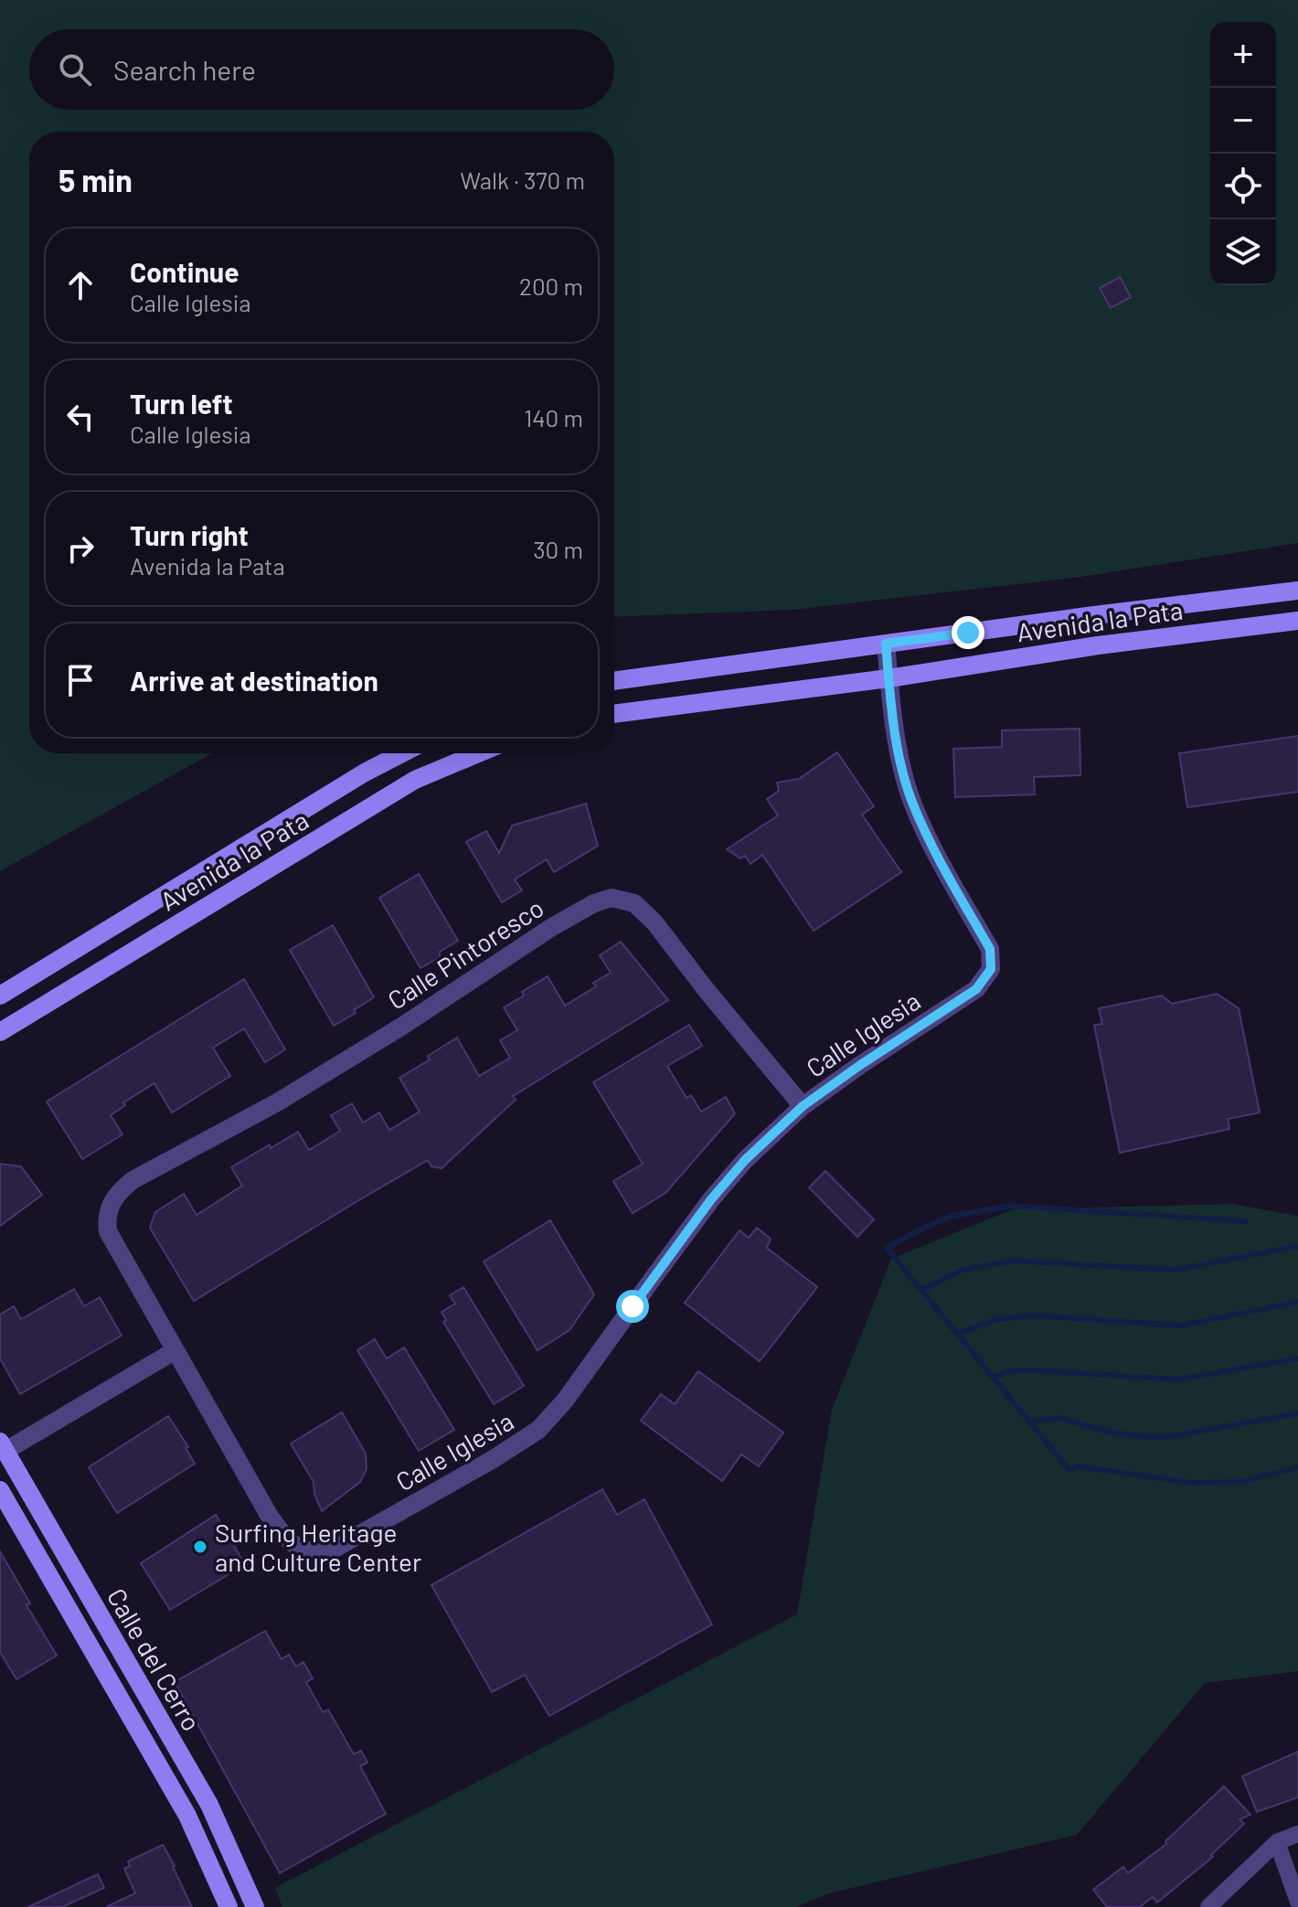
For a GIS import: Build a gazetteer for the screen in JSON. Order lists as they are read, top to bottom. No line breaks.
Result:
{"streets":{"main road":["Avenida la Pata","Calle del Cerro"],"street":["Calle Pintoresco","Calle Iglesia"]},"crossings":[["Avenida la Pata","Calle Iglesia"],["Calle Pintoresco","Calle Iglesia"]],"places":["Surfing Heritage and Culture Center"],"page":{"map_buttons":["+","−"],"search":"Search here","heading":["5 min","Walk · 370 m"],"list":[["Continue","Calle Iglesia","200 m"],["Turn left","Calle Iglesia","140 m"],["Turn right","Avenida la Pata","30 m"],"Arrive at destination"]}}
